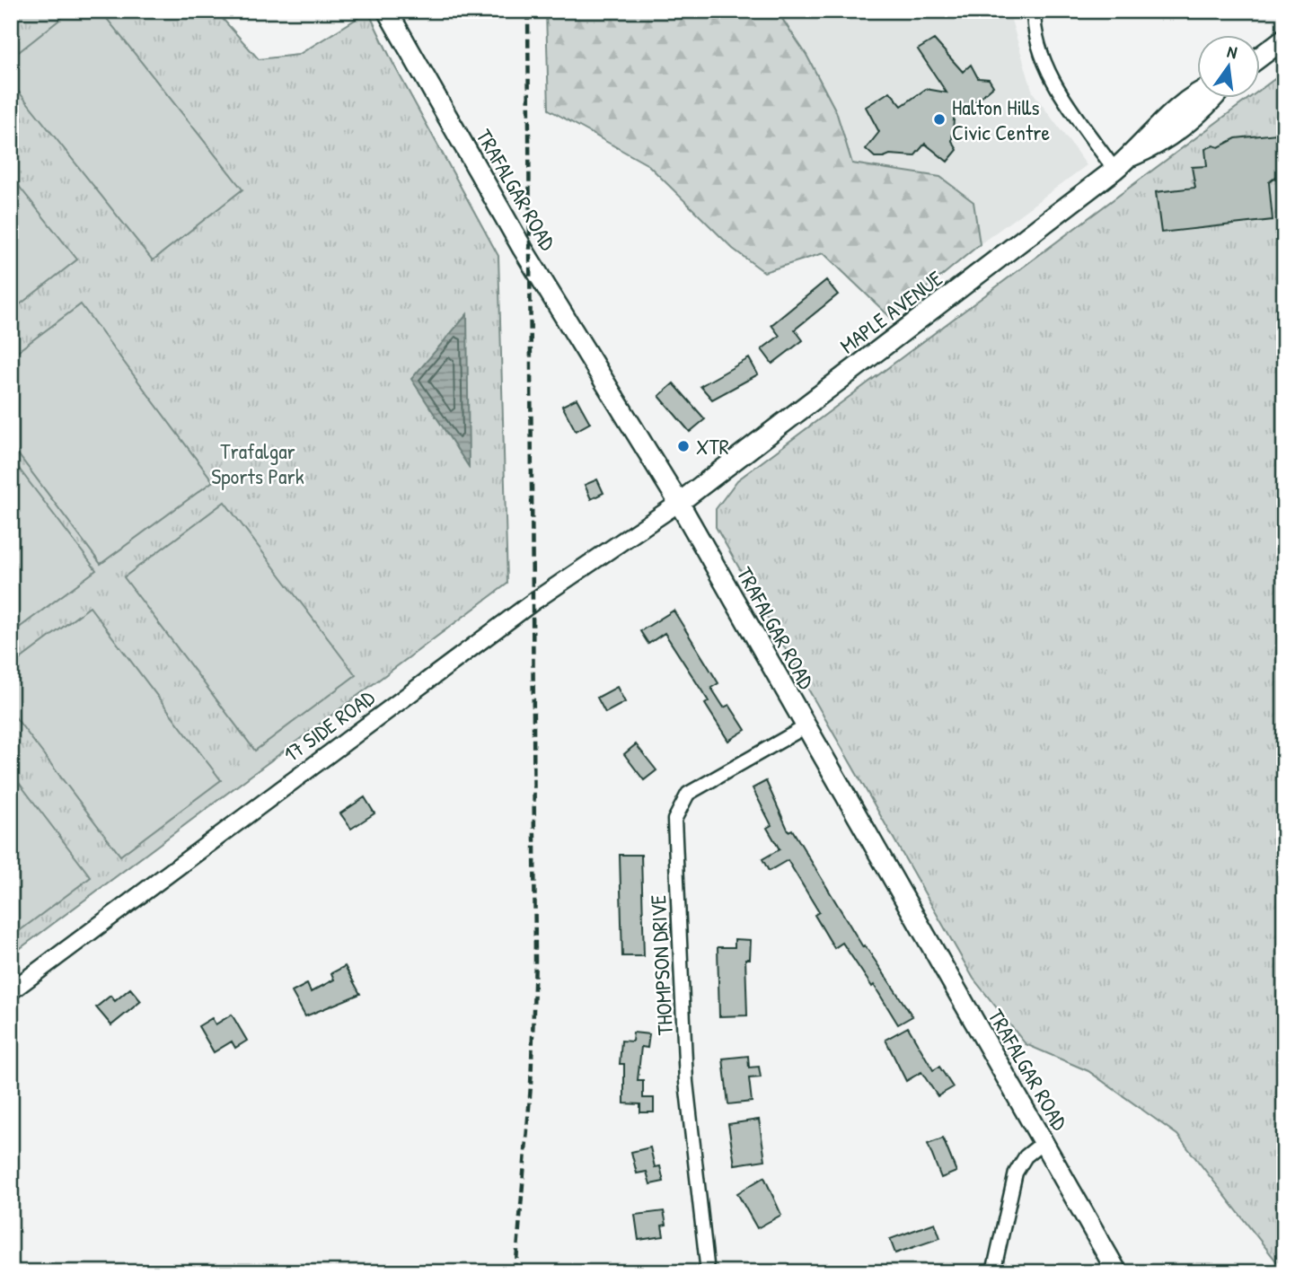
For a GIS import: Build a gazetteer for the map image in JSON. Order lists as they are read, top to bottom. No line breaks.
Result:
{"streets":{"main road":["TRAFALGAR ROAD","MAPLE AVENUE"],"street":["17 SIDE ROAD","THOMPSON DRIVE"]},"crossings":[["TRAFALGAR ROAD","MAPLE AVENUE"],["TRAFALGAR ROAD","17 SIDE ROAD"],["TRAFALGAR ROAD","THOMPSON DRIVE"],["MAPLE AVENUE","17 SIDE ROAD"]],"parks":["Trafalgar Sports Park"],"places":["Halton Hills Civic Centre","XTR"],"north":"top"}
